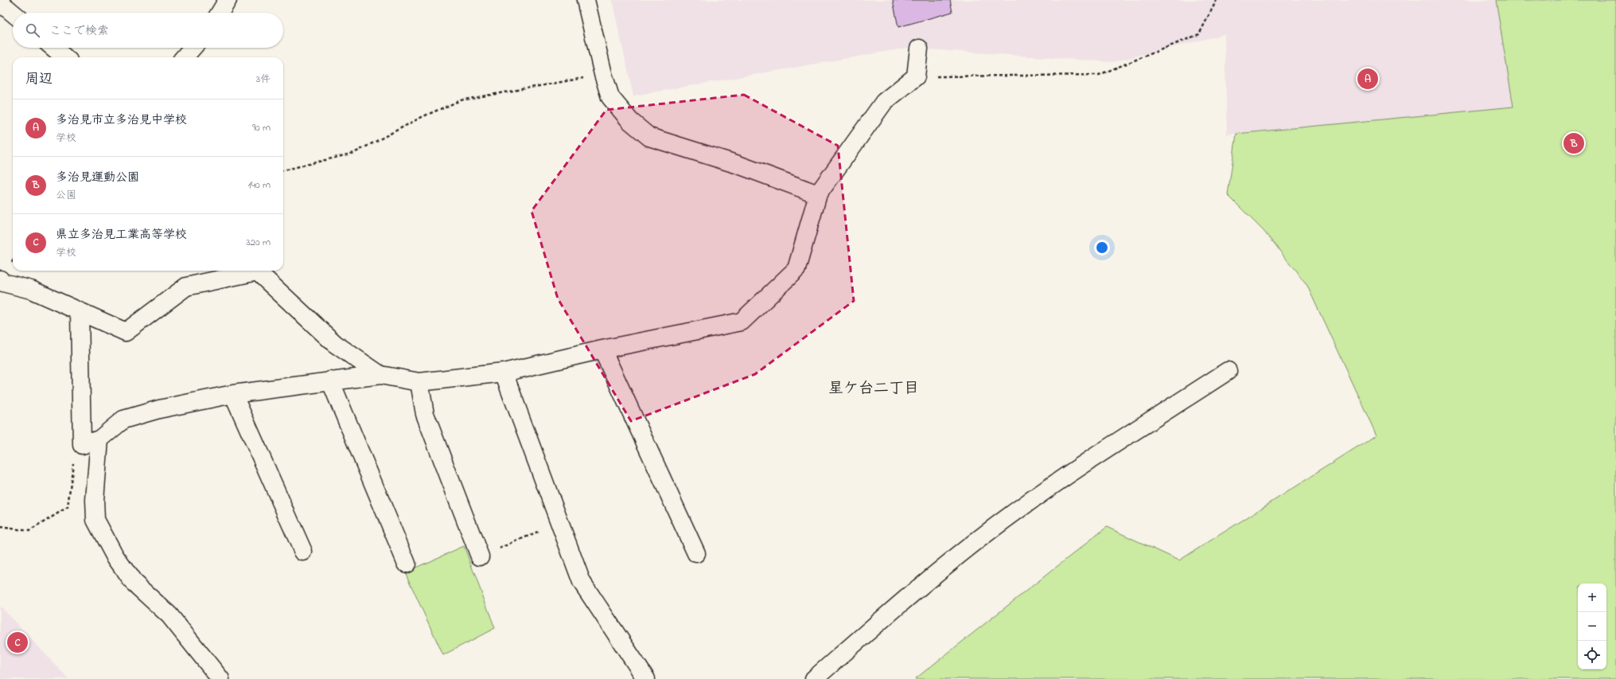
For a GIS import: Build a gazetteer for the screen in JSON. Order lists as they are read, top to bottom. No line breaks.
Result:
{"districts":["星ケ台二丁目"],"page":{"search":"ここで検索","heading":["周辺","3件"],"pins":["A","B","C"],"list":[{"mark":"A","name":"多治見市立多治見中学校","note":"学校","value":"90 m"},{"mark":"B","name":"多治見運動公園","note":"公園","value":"140 m"},{"mark":"C","name":"県立多治見工業高等学校","note":"学校","value":"320 m"}],"map_buttons":["+","−"]}}
